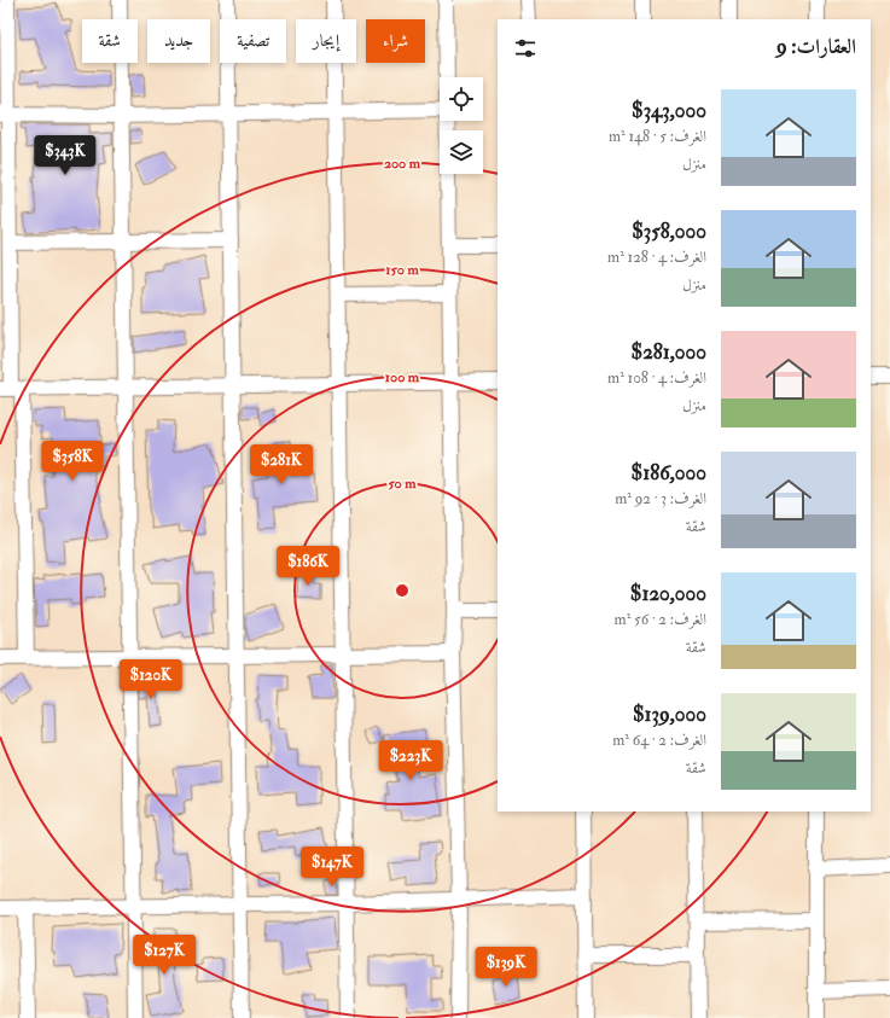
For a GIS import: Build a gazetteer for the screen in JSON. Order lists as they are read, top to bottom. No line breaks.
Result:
{"page":{"chip":["شراء","إيجار","تصفية","جديد","شقة"],"heading":"العقارات: 9","list":[{"name":"$343,000","note":"الغرف: 5 · 148 m² · منزل"},{"name":"$358,000","note":"الغرف: 4 · 128 m² · منزل"},{"name":"$281,000","note":"الغرف: 4 · 108 m² · منزل"},{"name":"$186,000","note":"الغرف: 3 · 92 m² · شقة"},{"name":"$120,000","note":"الغرف: 2 · 56 m² · شقة"},{"name":"$139,000","note":"الغرف: 2 · 64 m² · شقة"}],"price":["$343K","$358K","$281K","$186K","$120K","$223K","$147K","$127K","$139K"]},"rings":["200 m","150 m","100 m","50 m"]}
